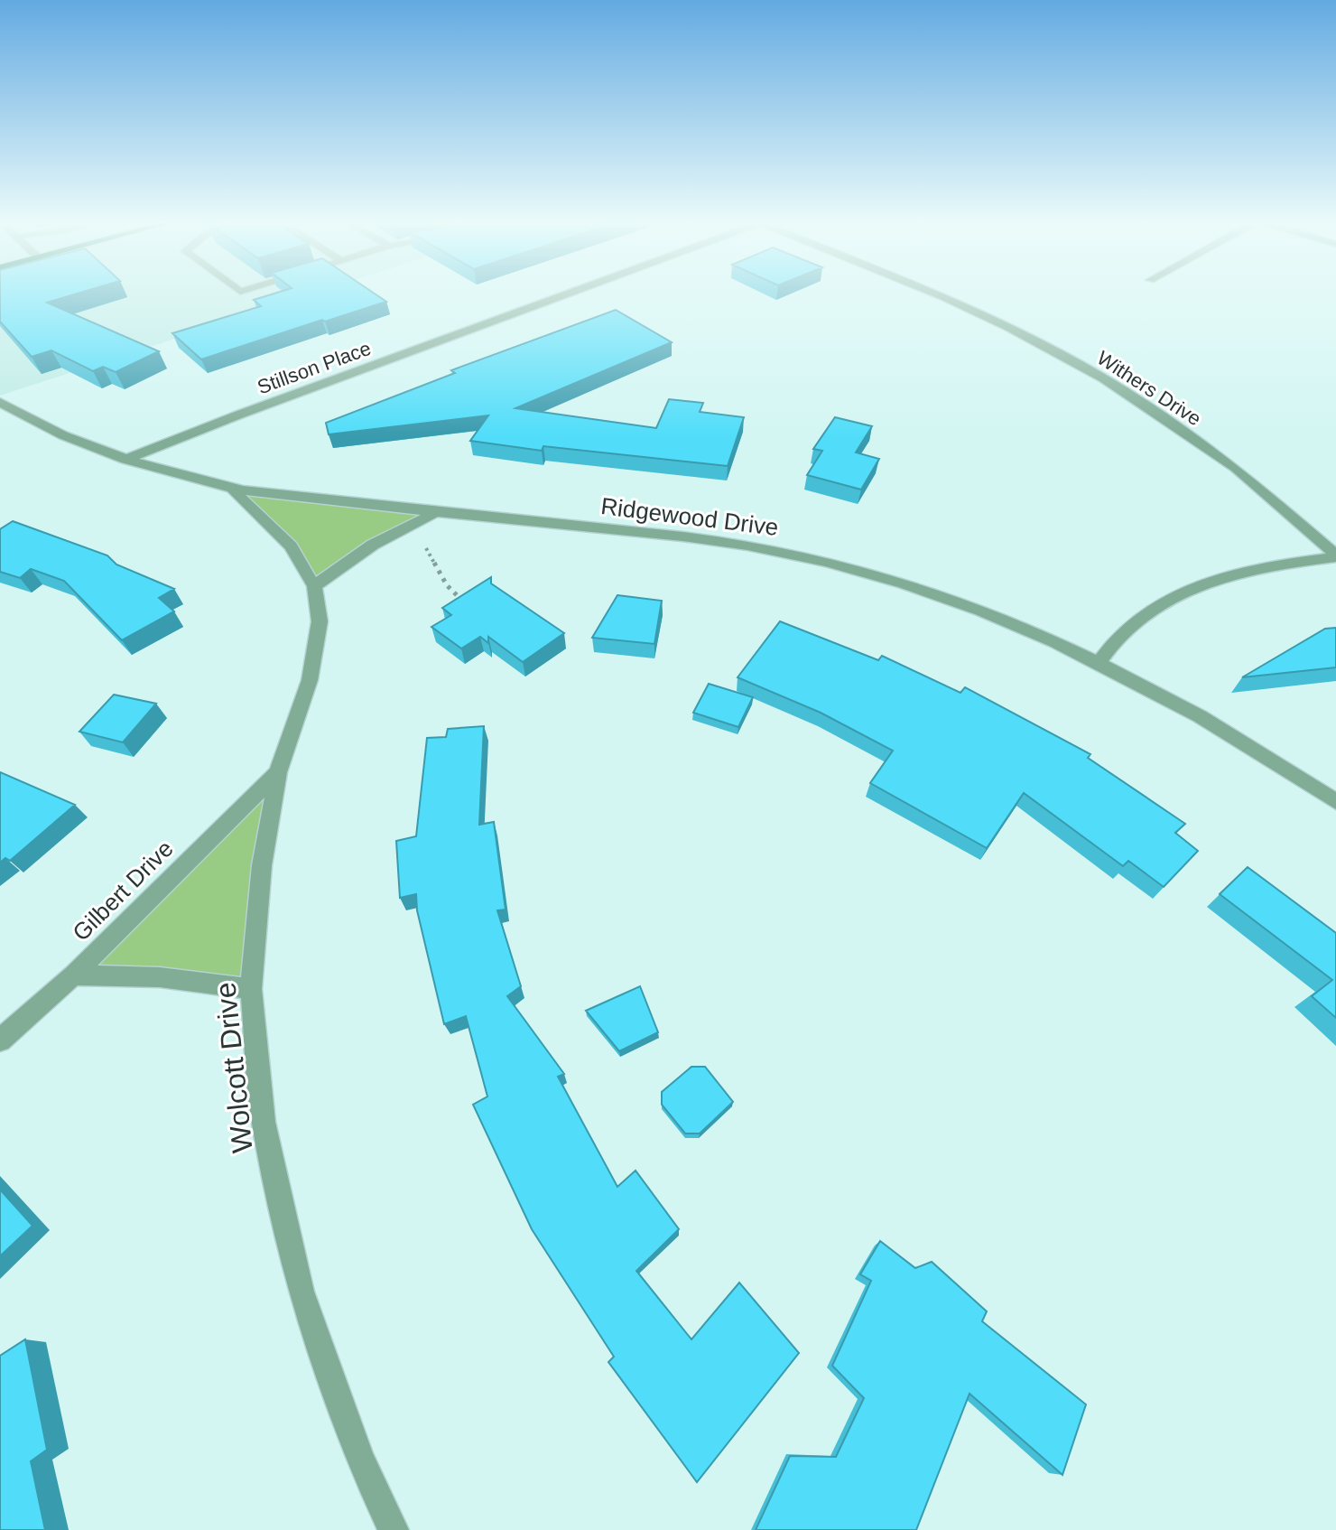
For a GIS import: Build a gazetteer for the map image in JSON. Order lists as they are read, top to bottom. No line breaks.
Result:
{"streets":{"street":["Stillson Place","Withers Drive","Ridgewood Drive","Gilbert Drive","Wolcott Drive"]},"crossings":[["Stillson Place","Ridgewood Drive"],["Ridgewood Drive","Wolcott Drive"],["Gilbert Drive","Wolcott Drive"]]}
